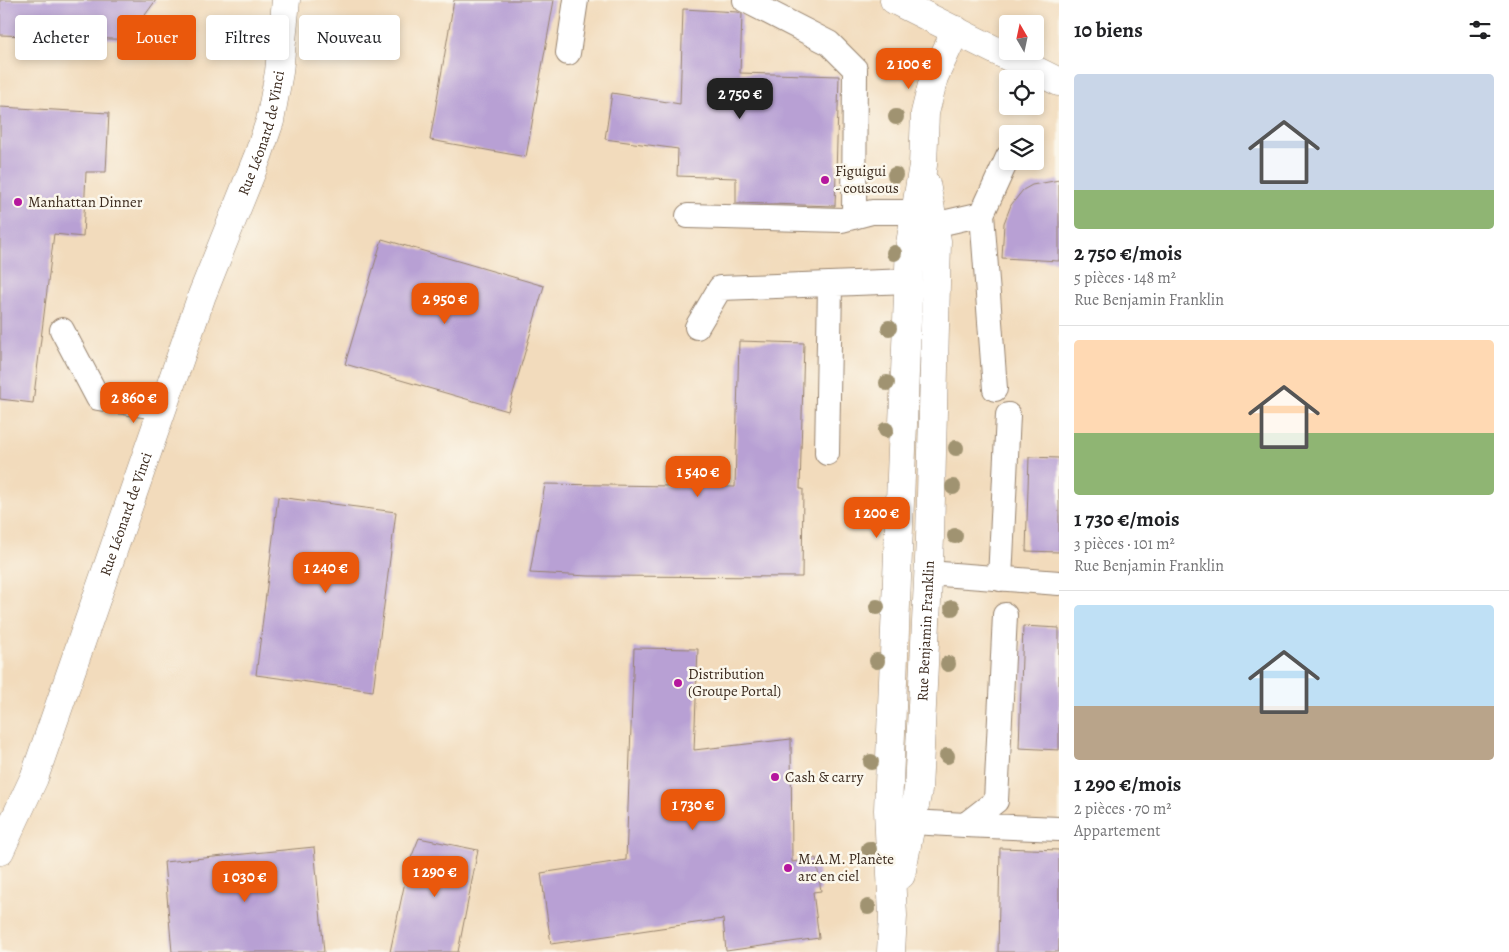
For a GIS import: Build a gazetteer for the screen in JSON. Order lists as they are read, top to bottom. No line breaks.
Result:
{"streets":{"street":["Rue Léonard de Vinci","Rue Benjamin Franklin"]},"places":["Figuigui - couscous","Manhattan Dinner","Distribution (Groupe Portal)","Cash & carry","M.A.M. Planète arc en ciel"],"north":"top","page":{"heading":"10 biens","chip":["Acheter","Louer","Filtres","Nouveau"],"price":["2 100 €","2 750 €","2 950 €","2 860 €","1 540 €","1 200 €","1 240 €","1 730 €","1 290 €","1 030 €"],"list":[{"name":"2 750 €/mois","note":"5 pièces · 148 m² · Rue Benjamin Franklin"},{"name":"1 730 €/mois","note":"3 pièces · 101 m² · Rue Benjamin Franklin"},{"name":"1 290 €/mois","note":"2 pièces · 70 m² · Appartement"}]}}
